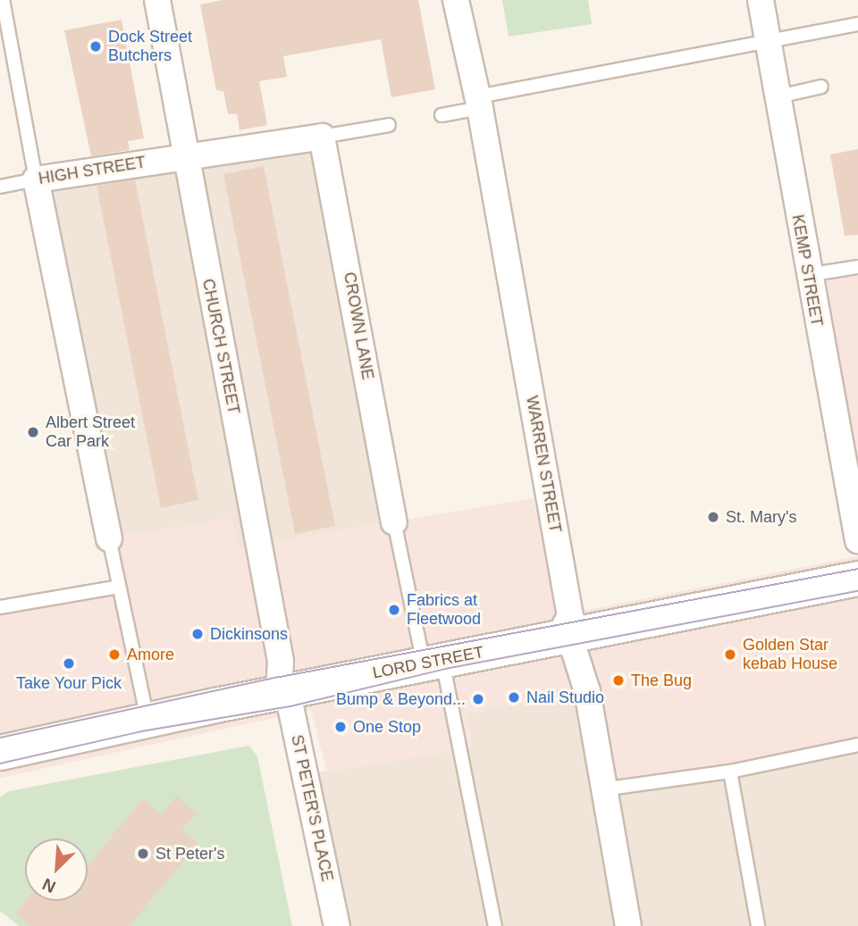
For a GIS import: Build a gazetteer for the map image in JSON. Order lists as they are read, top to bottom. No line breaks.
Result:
{"streets":{"street":["HIGH STREET","KEMP STREET","CROWN LANE","CHURCH STREET","WARREN STREET","LORD STREET","ST PETER'S PLACE"]},"crossings":[["HIGH STREET","CHURCH STREET"],["CROWN LANE","LORD STREET"],["CHURCH STREET","LORD STREET"],["CHURCH STREET","ST PETER'S PLACE"],["WARREN STREET","LORD STREET"],["LORD STREET","ST PETER'S PLACE"]],"places":["Dock Street Butchers","Albert Street Car Park","St. Mary's","Fabrics at Fleetwood","Dickinsons","Amore","Golden Star kebab House","Take Your Pick","The Bug","Nail Studio","Bump & Beyond...","One Stop","St Peter's"],"north":"bottom left"}
